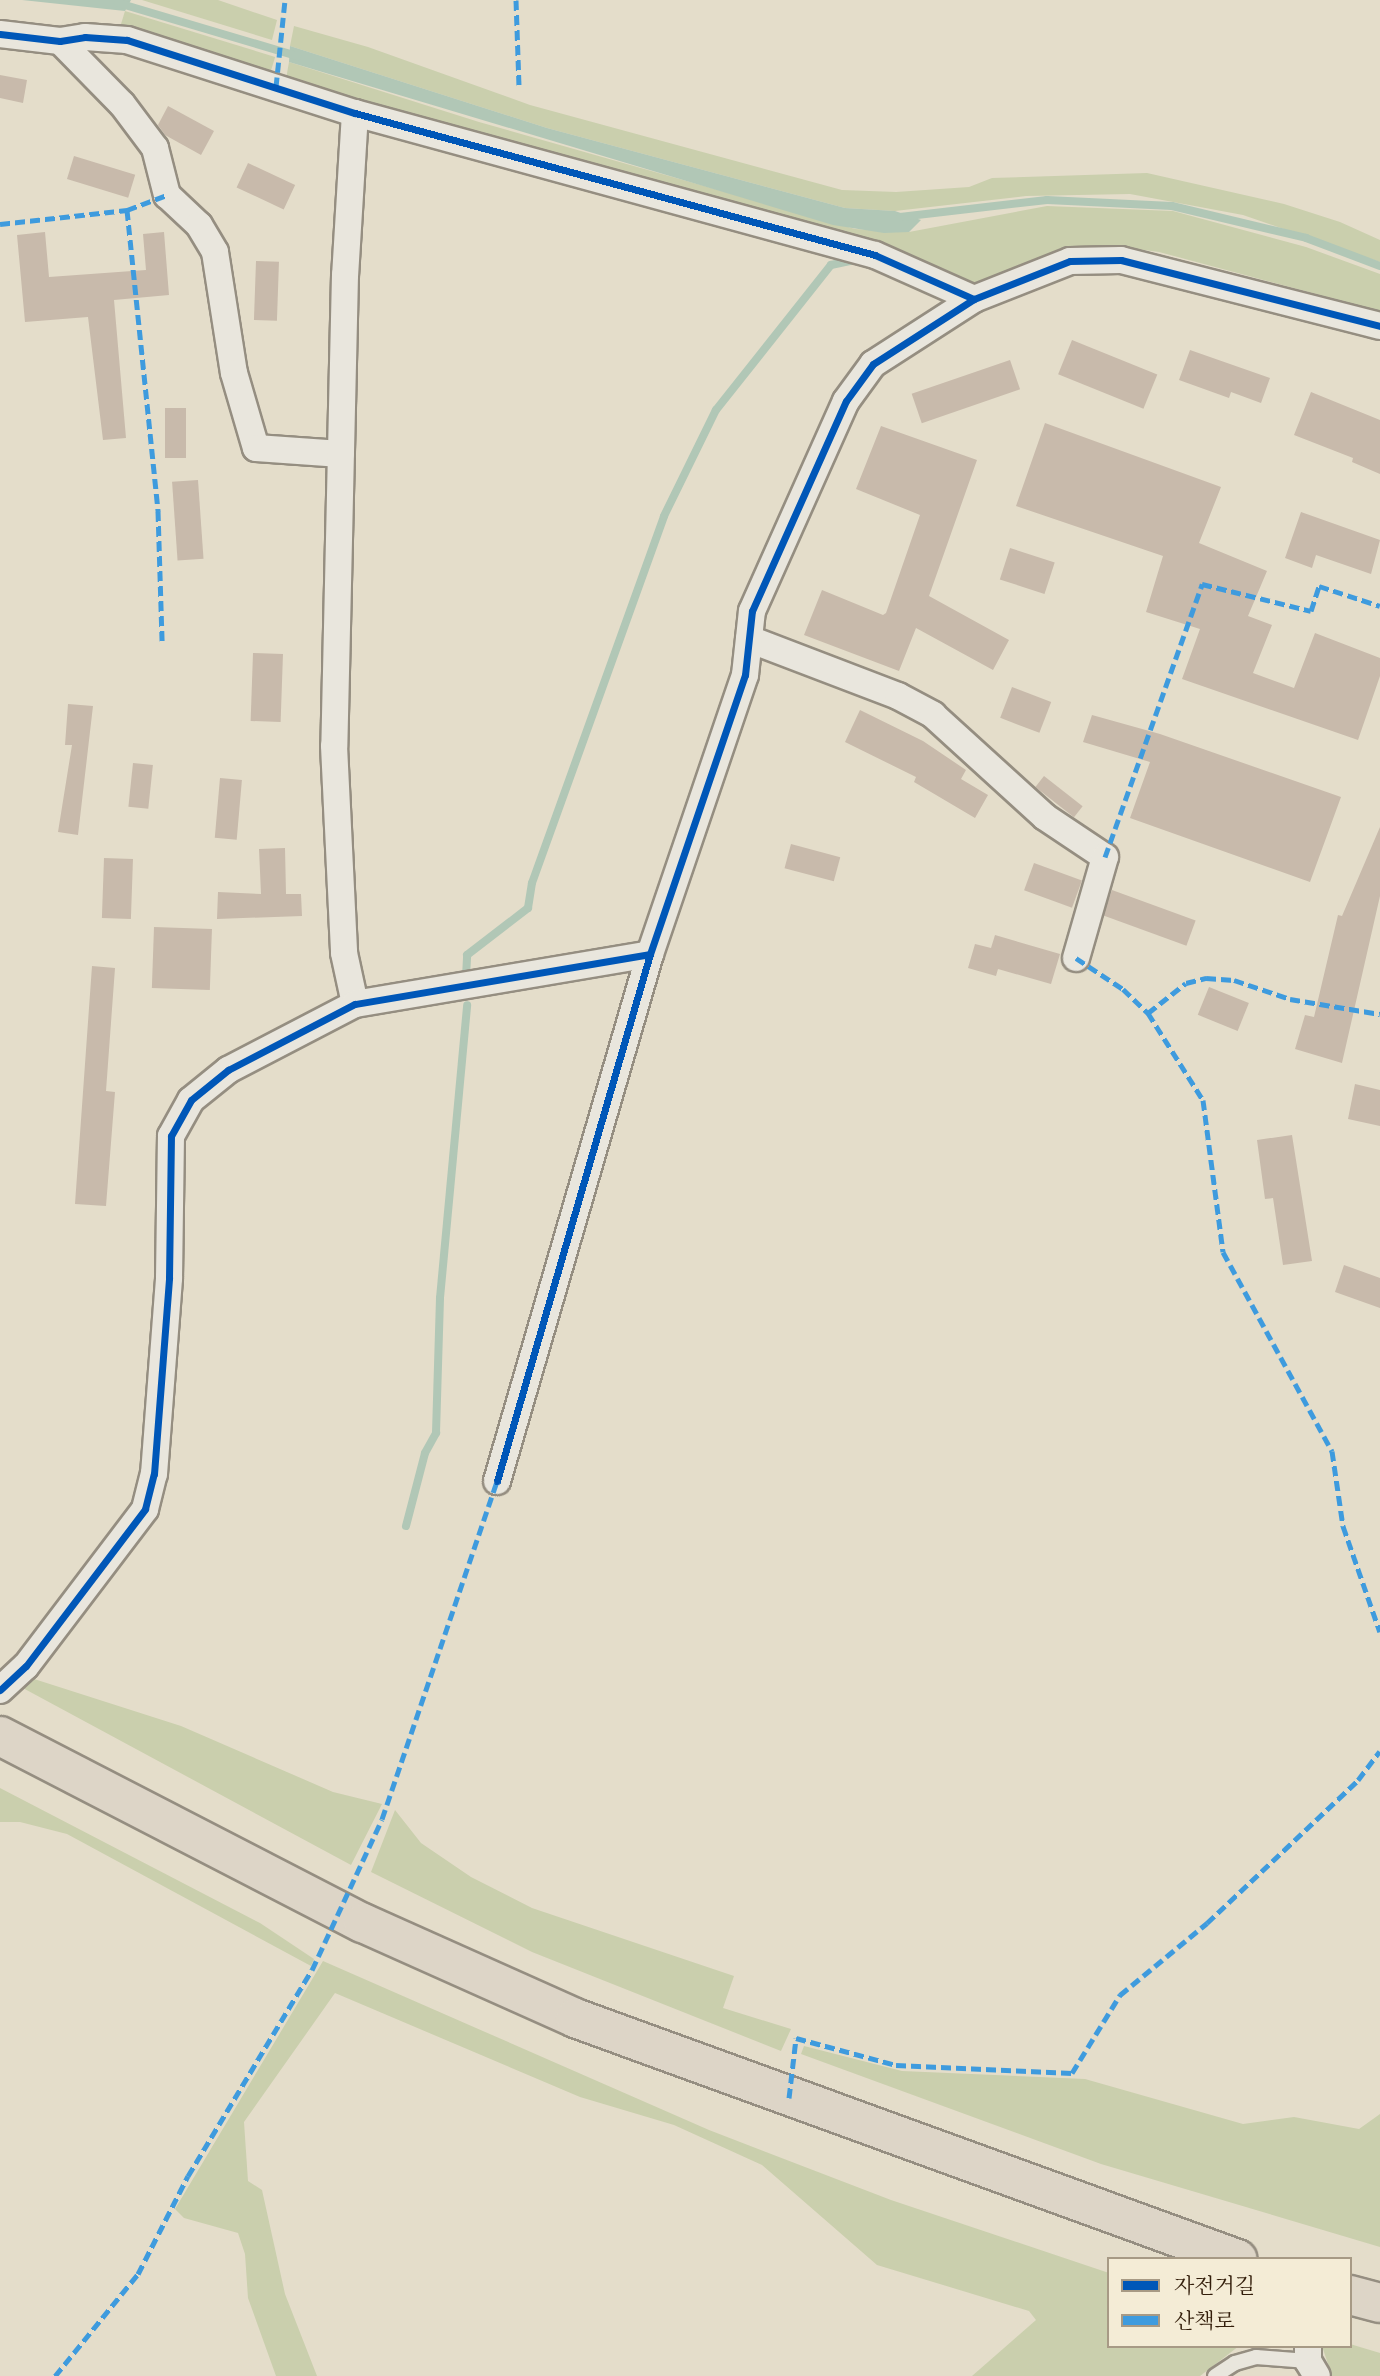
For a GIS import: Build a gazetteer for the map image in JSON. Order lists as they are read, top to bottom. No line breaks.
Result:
{"legend":["자전거길","산책로"]}
